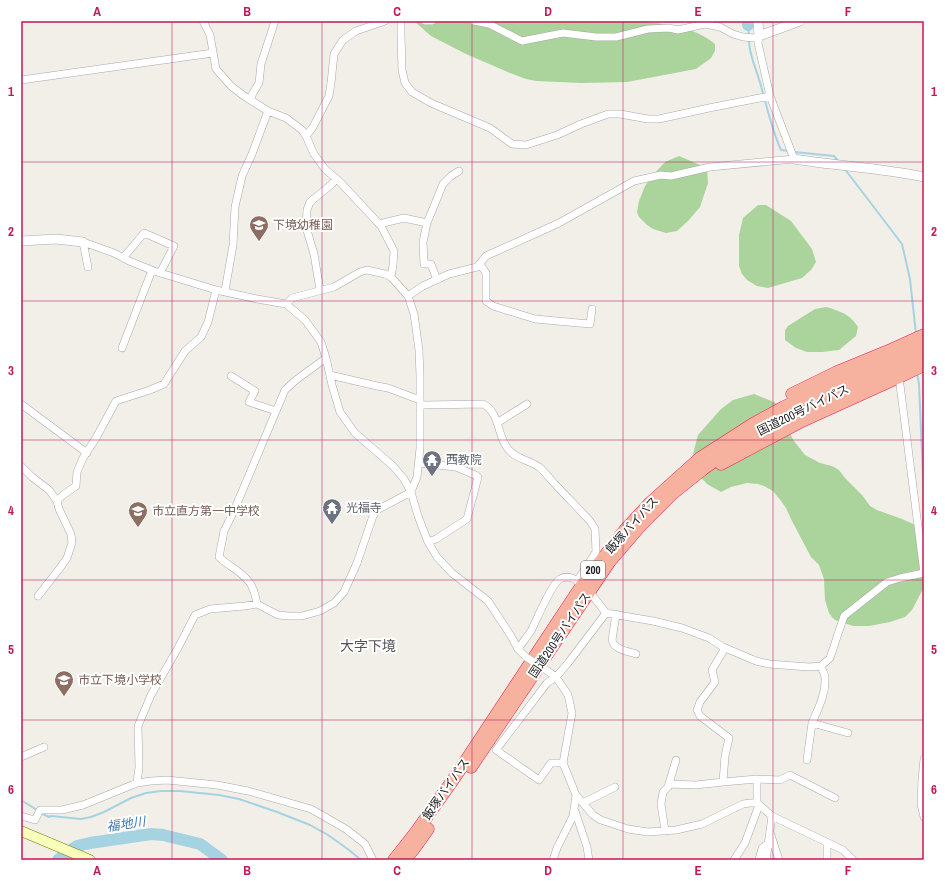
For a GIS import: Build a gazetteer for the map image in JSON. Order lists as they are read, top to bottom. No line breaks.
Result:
{"streets":{"highway":["国道200号バイパス","飯塚バイパス","200"]},"crossings":[["国道200号バイパス","飯塚バイパス"],["国道200号バイパス","200"],["飯塚バイパス","200"]],"districts":["大字下境"],"water":["福地川"],"places":{"school or university":["下境幼稚園","市立直方第一中学校","市立下境小学校"],"temple":["西教院","光福寺"]},"grid":{"columns":["A","B","C","D","E","F"],"rows":["1","2","3","4","5","6"]}}
